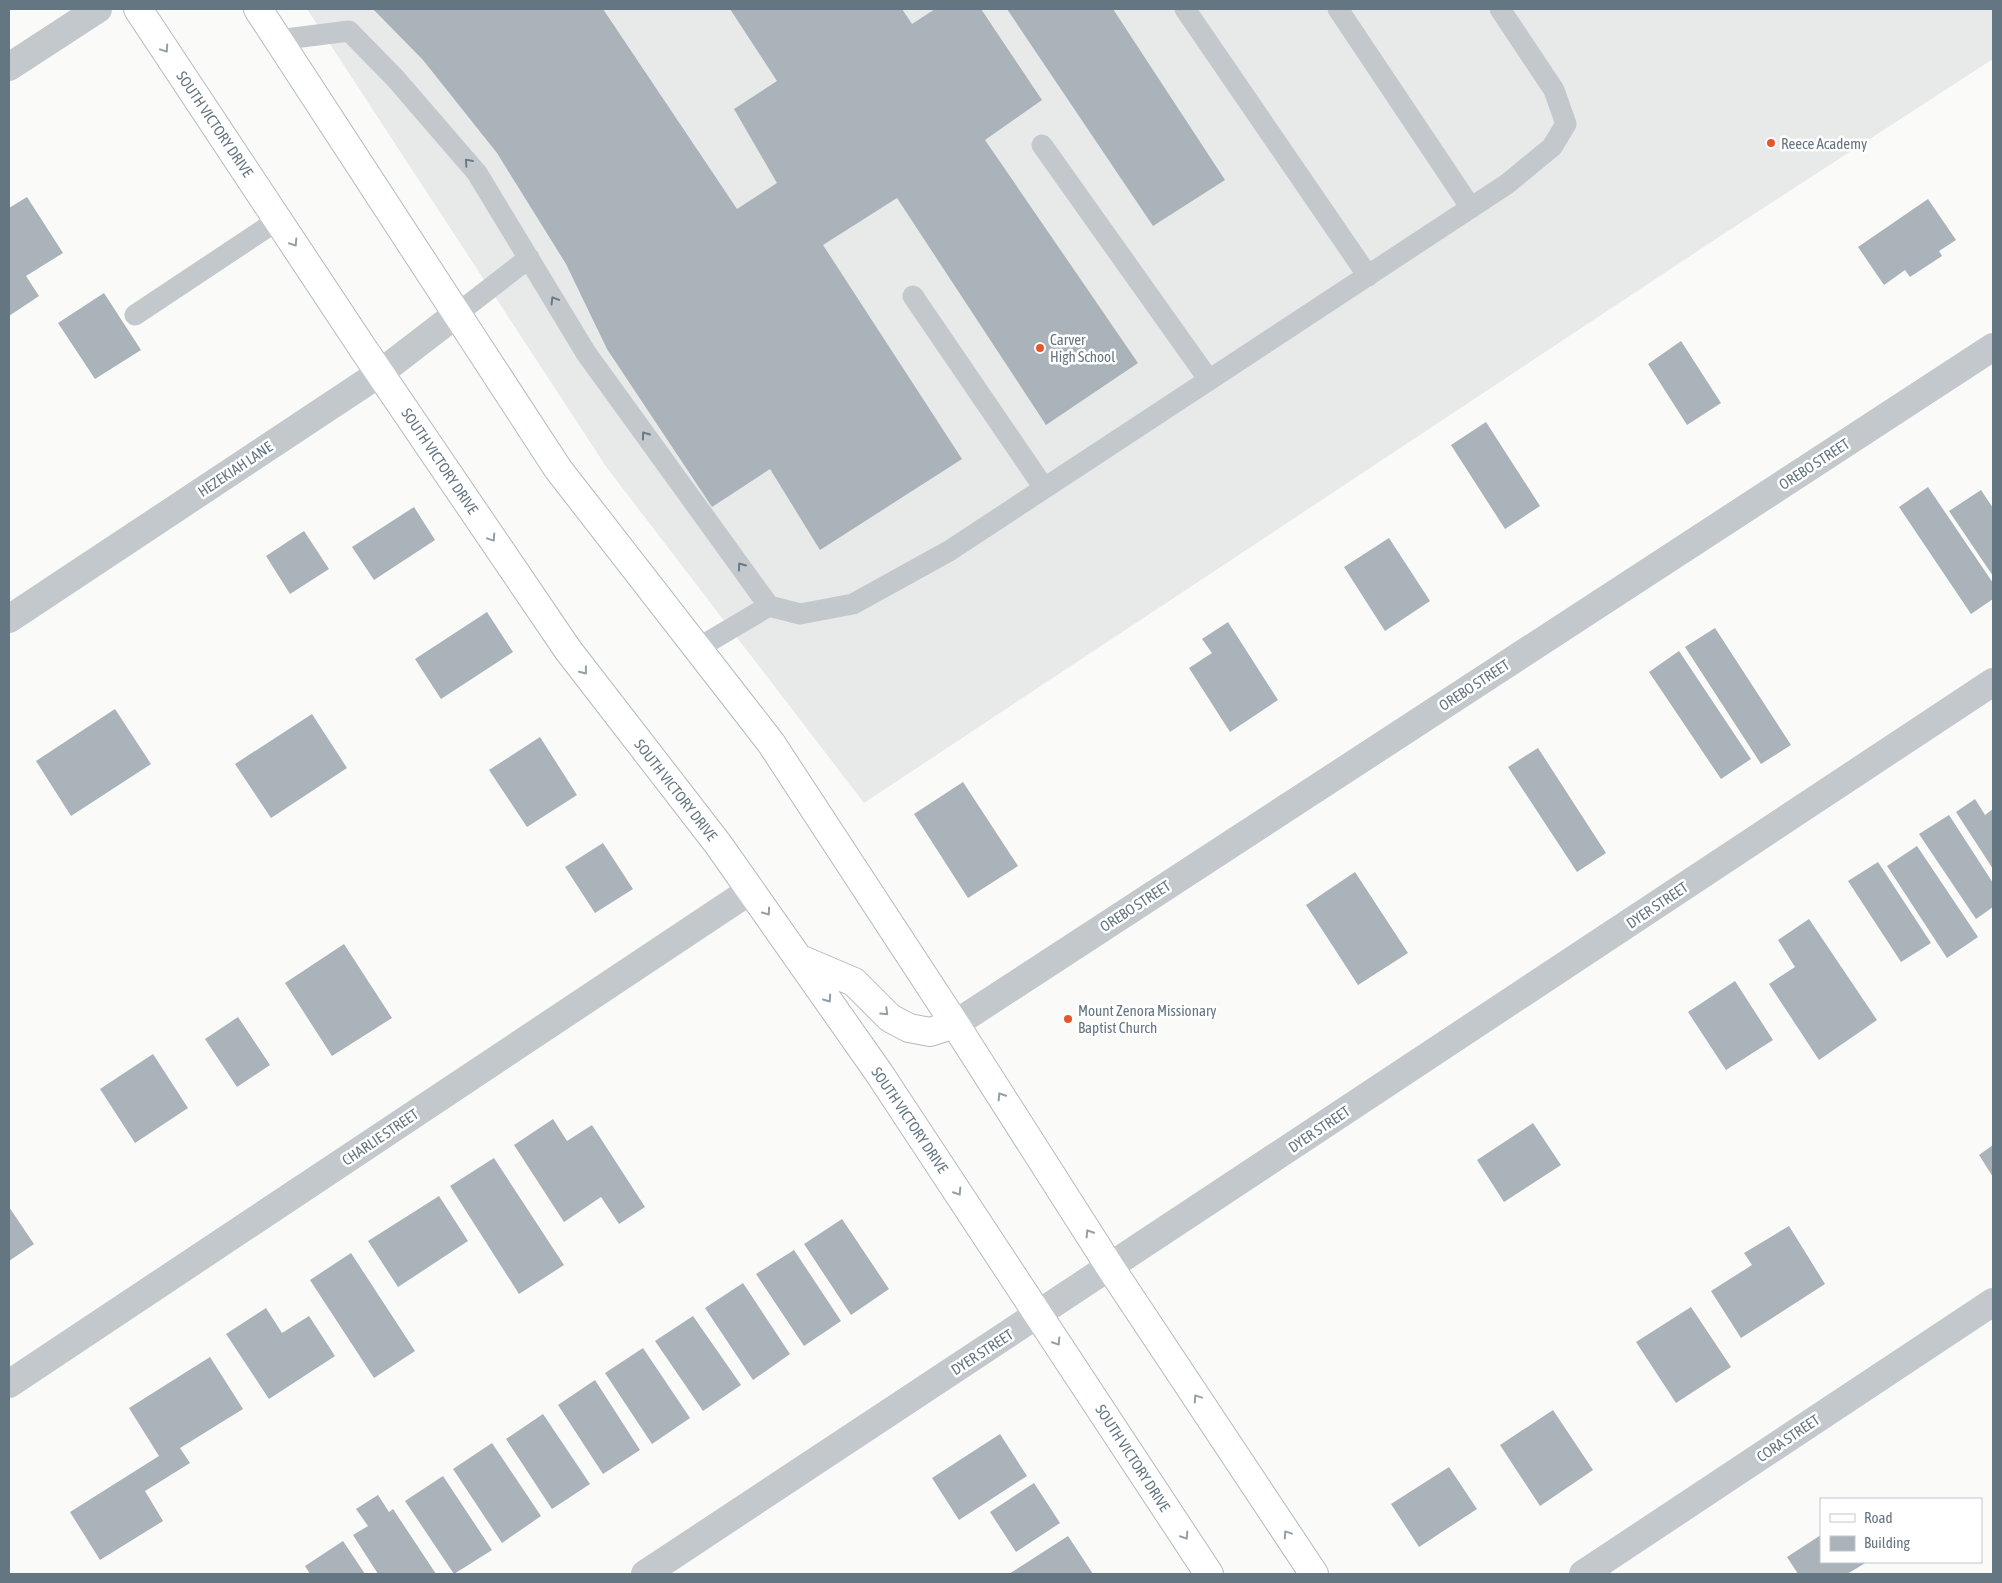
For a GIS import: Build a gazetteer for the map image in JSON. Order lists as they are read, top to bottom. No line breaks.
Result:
{"streets":{"main road":["SOUTH VICTORY DRIVE"],"street":["OREBO STREET","HEZEKIAH LANE","DYER STREET","CHARLIE STREET","CORA STREET"]},"crossings":[["SOUTH VICTORY DRIVE","HEZEKIAH LANE"],["SOUTH VICTORY DRIVE","DYER STREET"],["SOUTH VICTORY DRIVE","CHARLIE STREET"]],"places":["Reece Academy","Carver High School","Mount Zenora Missionary Baptist Church"],"legend":["Road","Building"]}
